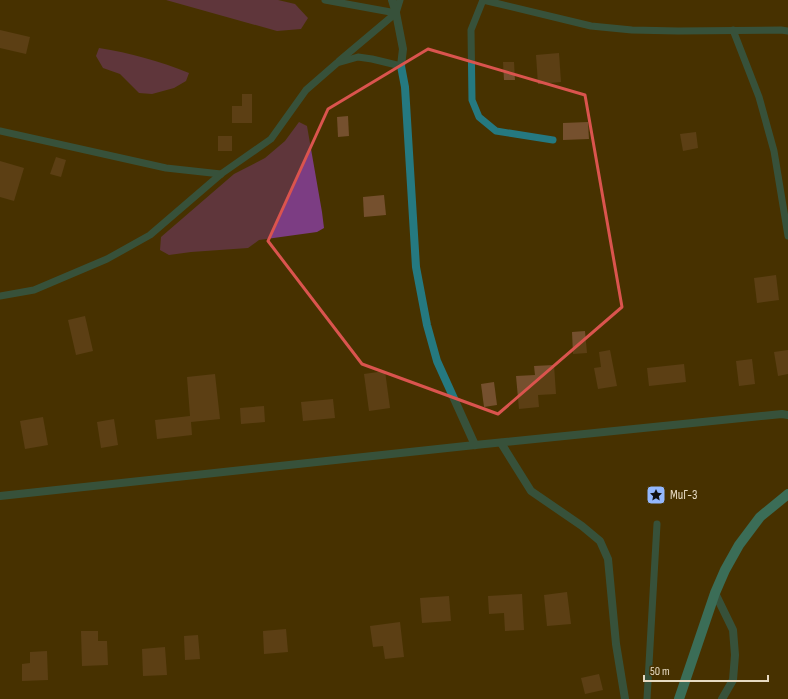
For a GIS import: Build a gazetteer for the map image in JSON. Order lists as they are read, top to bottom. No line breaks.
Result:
{"places":{"place":["МиГ-3"]},"scale_bar":"50 m"}
